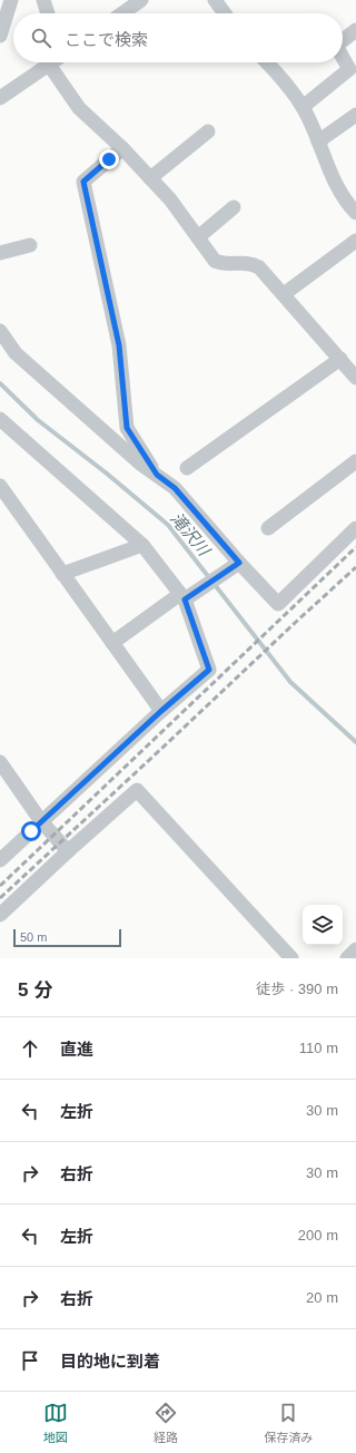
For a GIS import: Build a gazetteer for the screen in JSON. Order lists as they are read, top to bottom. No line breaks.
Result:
{"water":["滝沢川"],"scale_bar":"50 m","page":{"search":"ここで検索","scale":"50 m","heading":["5 分","徒歩 · 390 m"],"list":[["直進","110 m"],["左折","30 m"],["右折","30 m"],["左折","200 m"],["右折","20 m"],"目的地に到着"],"nav":["地図","経路","保存済み"]}}
